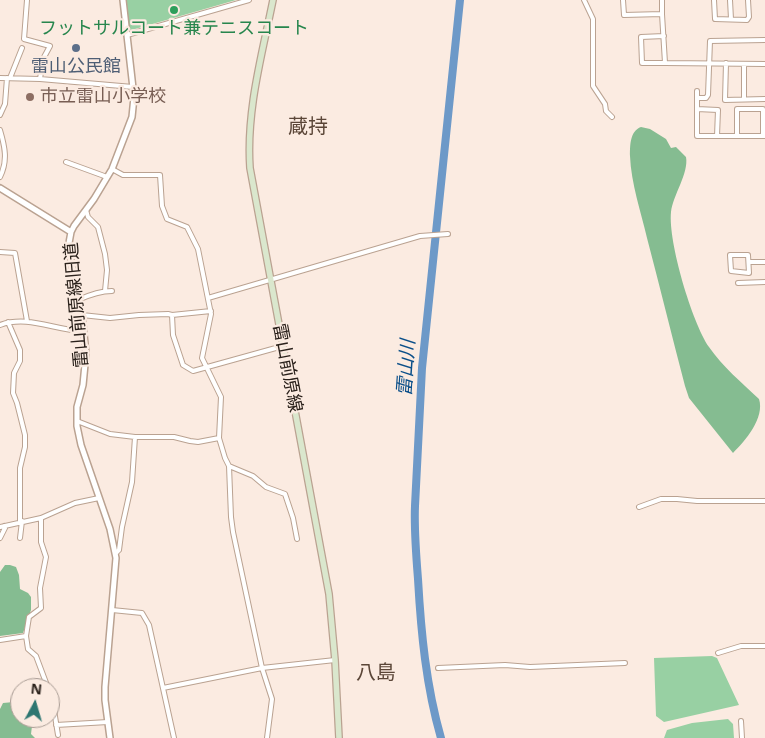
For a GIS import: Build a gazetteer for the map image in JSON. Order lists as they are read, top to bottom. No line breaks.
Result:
{"streets":{"main road":["雷山前原線"],"street":["雷山前原線旧道"]},"districts":["蔵持","八島"],"water":["雷山川"],"places":["フットサルコート兼テニスコート","雷山公民館","市立雷山小学校"],"north":"top"}
